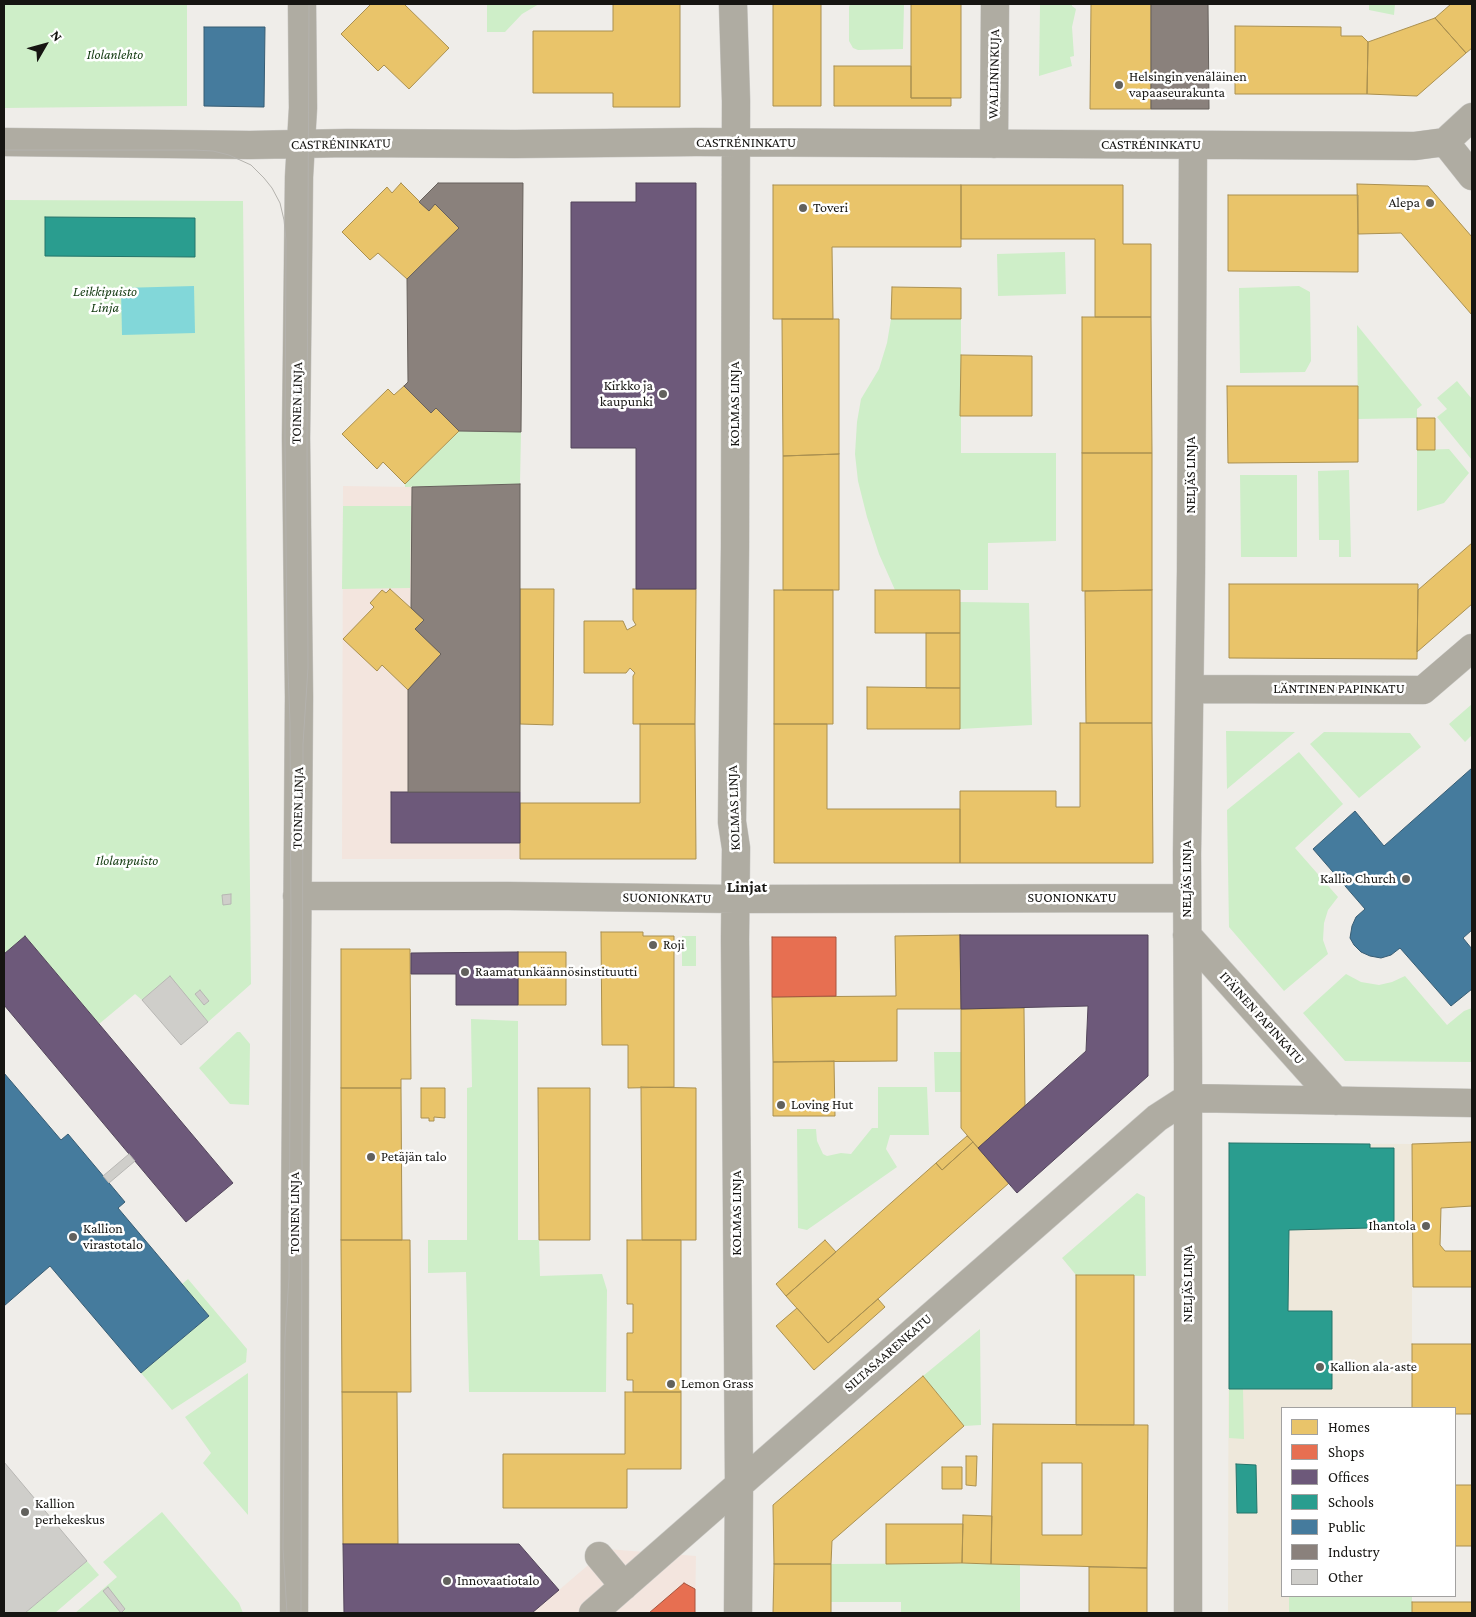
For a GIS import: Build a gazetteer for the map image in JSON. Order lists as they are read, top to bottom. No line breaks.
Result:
{"streets":{"street":["WALLININKUJA","CASTRÉNINKATU","TOINEN LINJA","KOLMAS LINJA","NELJÄS LINJA","LÄNTINEN PAPINKATU","SUONIONKATU","ITÄINEN PAPINKATU","SILTASAARENKATU"]},"crossings":[["WALLININKUJA","CASTRÉNINKATU"],["CASTRÉNINKATU","TOINEN LINJA"],["CASTRÉNINKATU","KOLMAS LINJA"],["CASTRÉNINKATU","NELJÄS LINJA"],["TOINEN LINJA","SUONIONKATU"],["KOLMAS LINJA","SUONIONKATU"],["KOLMAS LINJA","SILTASAARENKATU"],["NELJÄS LINJA","LÄNTINEN PAPINKATU"],["NELJÄS LINJA","SUONIONKATU"],["NELJÄS LINJA","ITÄINEN PAPINKATU"],["NELJÄS LINJA","SILTASAARENKATU"]],"districts":["Linjat"],"parks":["Ilolanlehto","Leikkipuisto Linja","Ilolanpuisto"],"places":["Helsingin venäläinen vapaaseurakunta","Alepa","Toveri","Kirkko ja kaupunki","Kallio Church","Roji","Raamatunkäännösinstituutti","Loving Hut","Petäjän talo","Ihantola","Kallion virastotalo","Kallion ala-aste","Lemon Grass","Kallion perhekeskus","Innovaatiotalo"],"legend":["Homes","Shops","Offices","Schools","Public","Industry","Other"],"north":"top right"}
